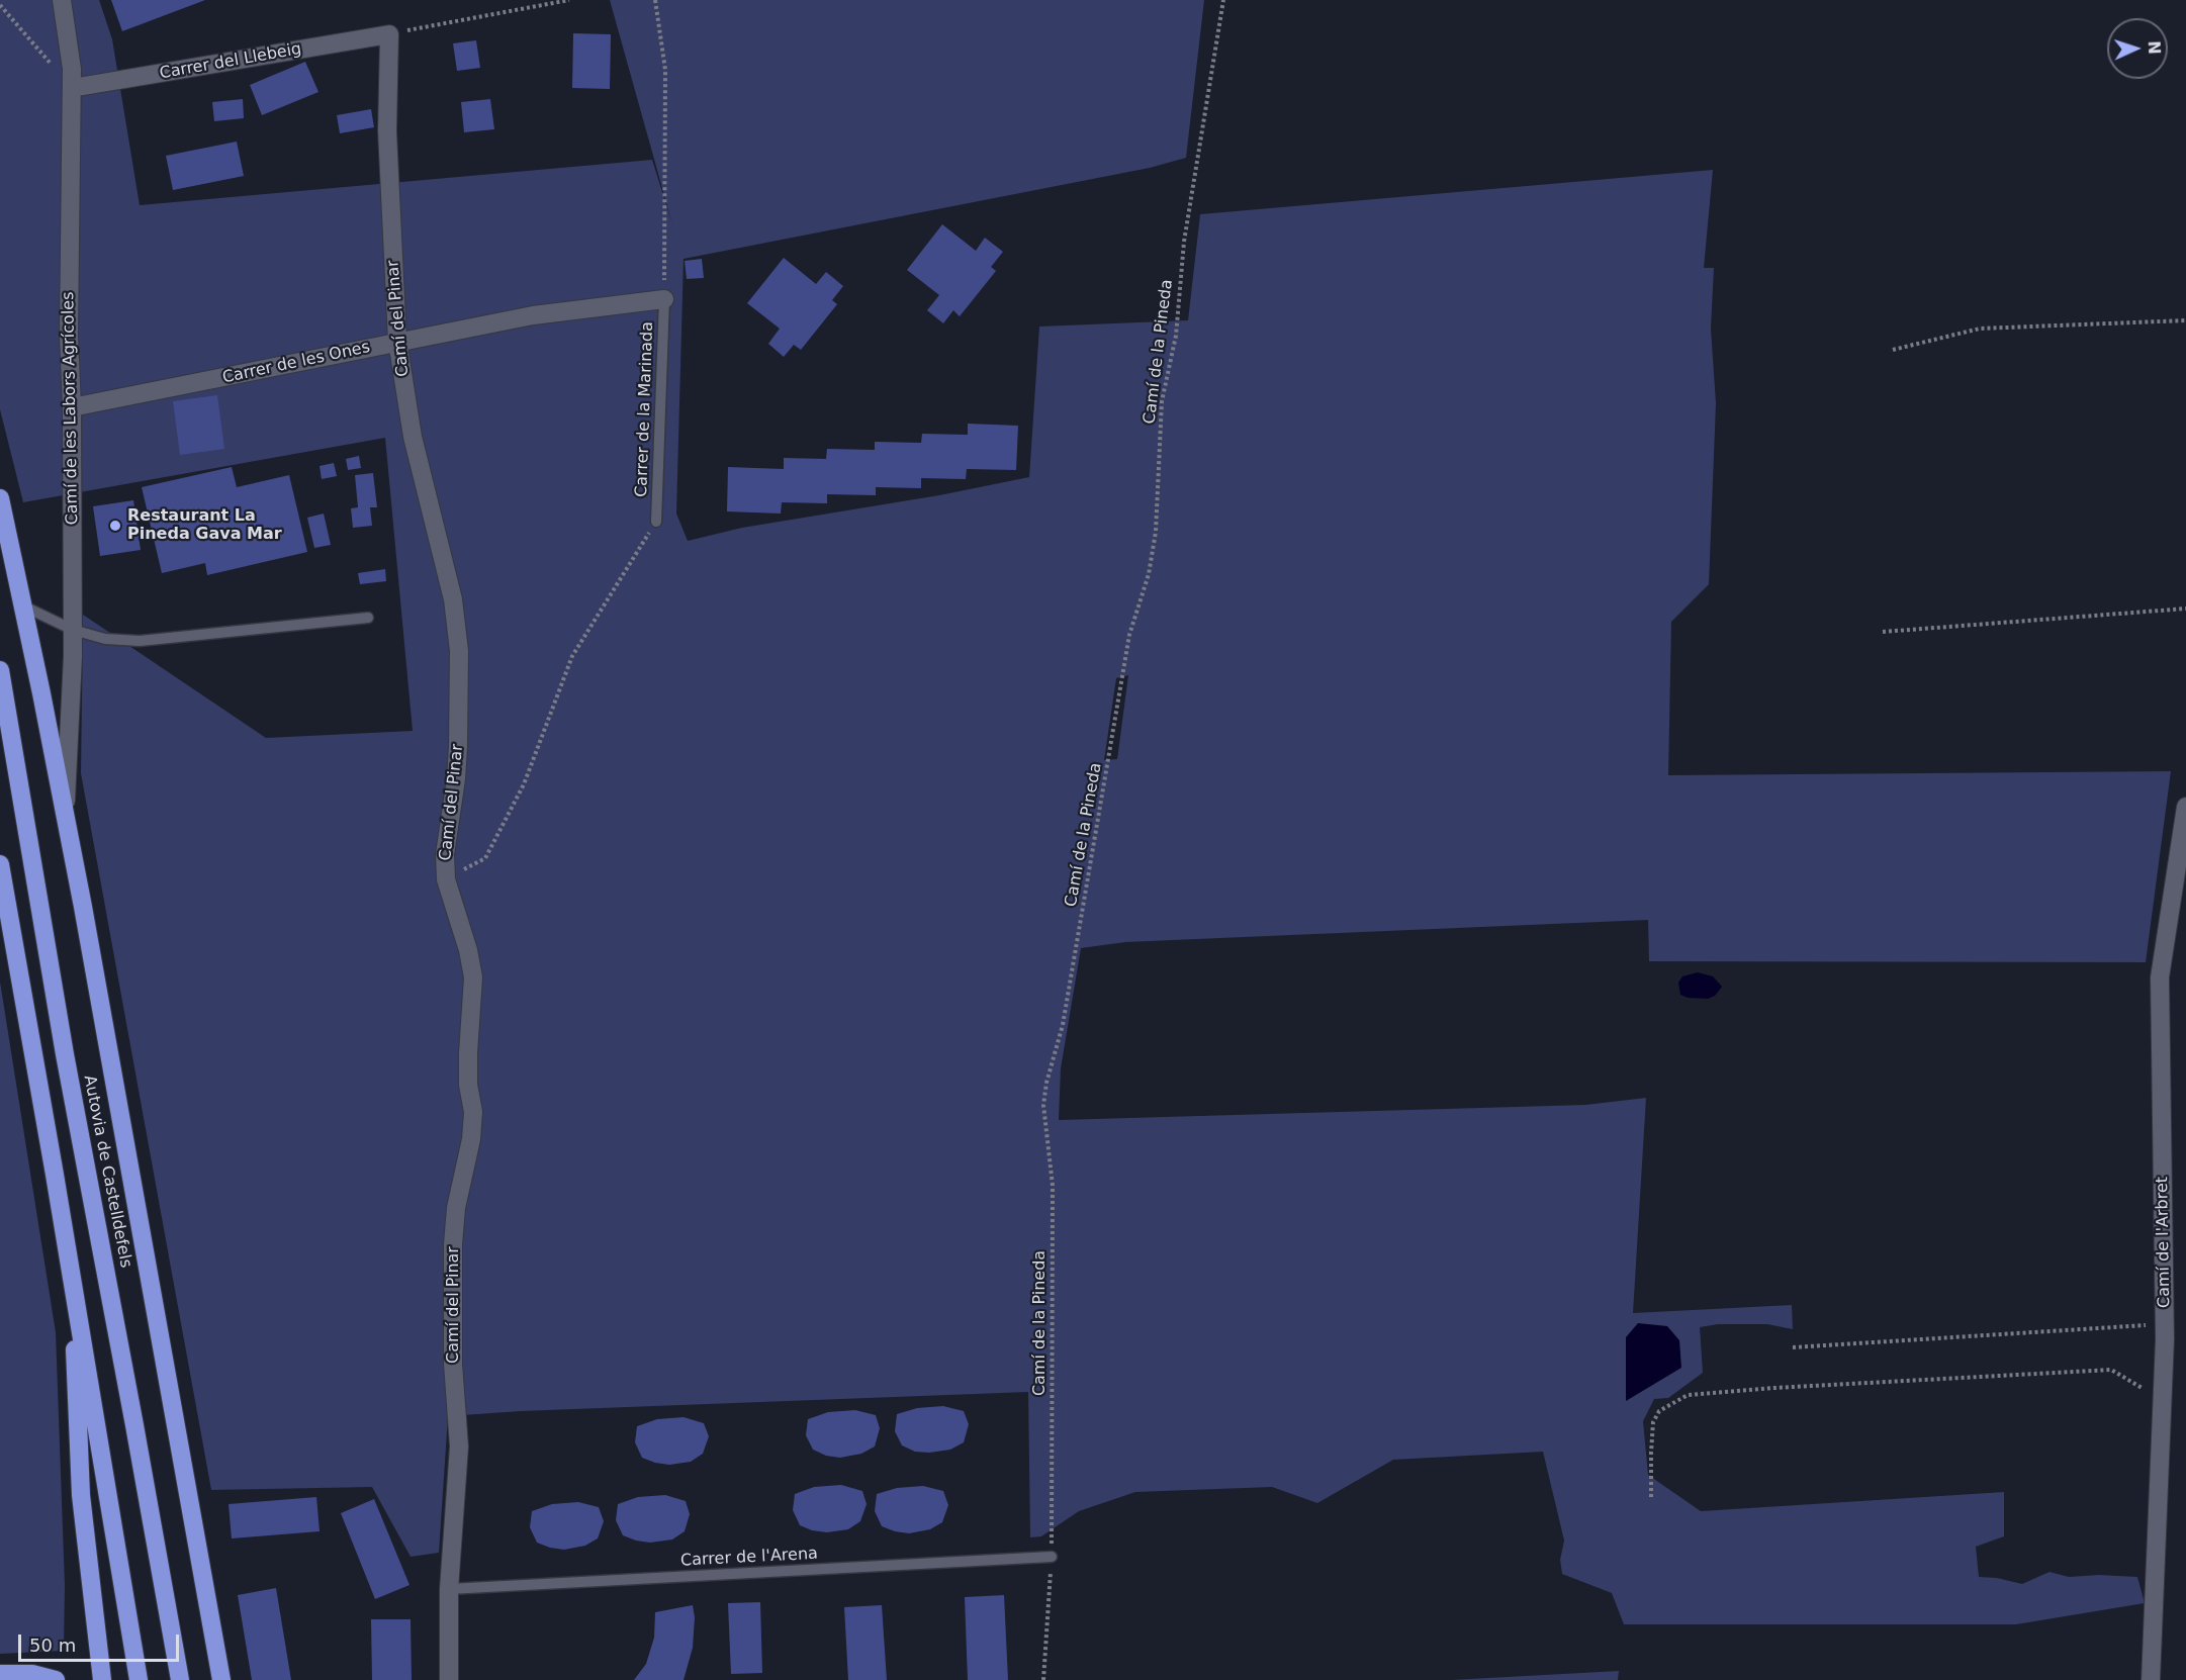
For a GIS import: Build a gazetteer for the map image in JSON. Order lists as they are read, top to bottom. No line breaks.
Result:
{"streets":{"highway":["Autovia de Castelldefels"],"street":["Carrer del Llebeig","Camí del Pinar","Carrer de les Ones","Camí de les Labors Agrícoles","Camí de l'Arbret"],"lane":["Carrer de la Marinada","Carrer de l'Arena"],"path":["Camí de la Pineda"]},"crossings":[["Carrer del Llebeig","Camí del Pinar"],["Carrer del Llebeig","Camí de les Labors Agrícoles"],["Camí del Pinar","Carrer de les Ones"],["Camí del Pinar","Carrer de l'Arena"],["Camí de la Pineda","Carrer de l'Arena"],["Carrer de les Ones","Camí de les Labors Agrícoles"],["Carrer de les Ones","Carrer de la Marinada"]],"places":["Restaurant La Pineda Gava Mar"],"scale_bar":"50 m","north":"right"}
